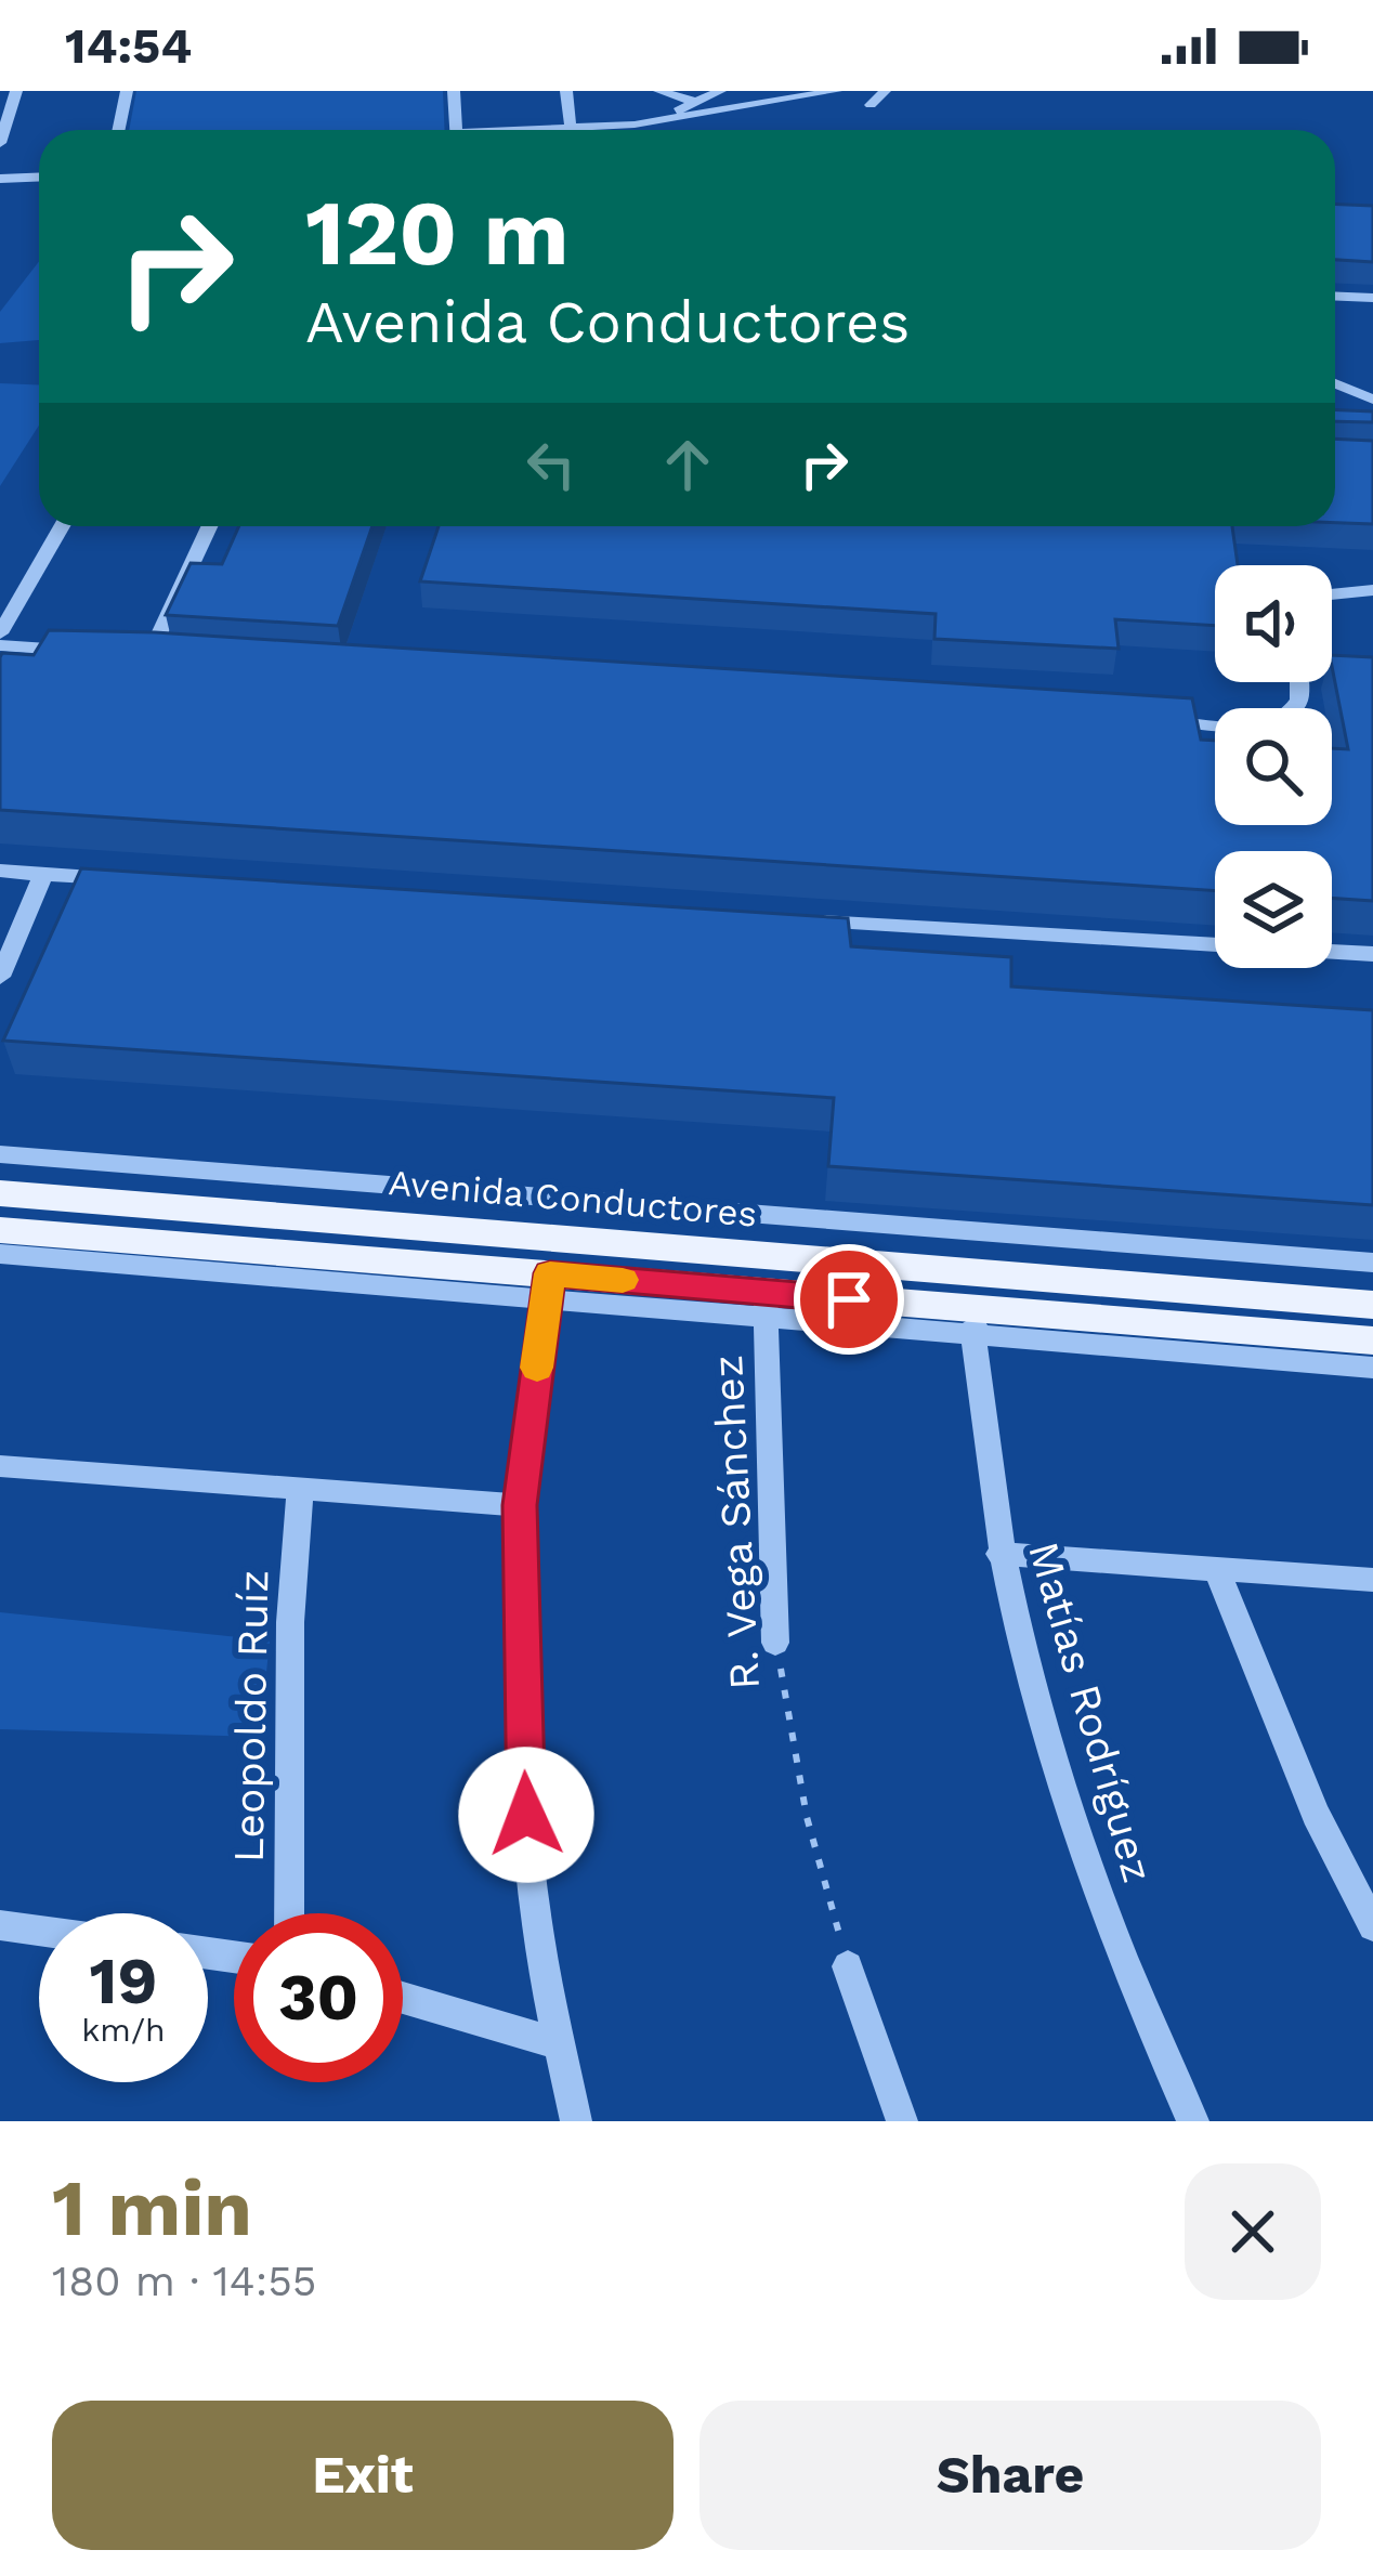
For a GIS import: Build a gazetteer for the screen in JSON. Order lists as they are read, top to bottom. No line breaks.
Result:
{"streets":{"main road":["Avenida Conductores"],"street":["R. Vega Sánchez","Matías Rodríguez","Leopoldo Ruíz"]},"page":{"status":"14:54","turn":["120 m","Avenida Conductores"],"speed":"19 km/h","limit":"30","heading":["1 min","180 m · 14:55"],"buttons":["Exit","Share"]}}
